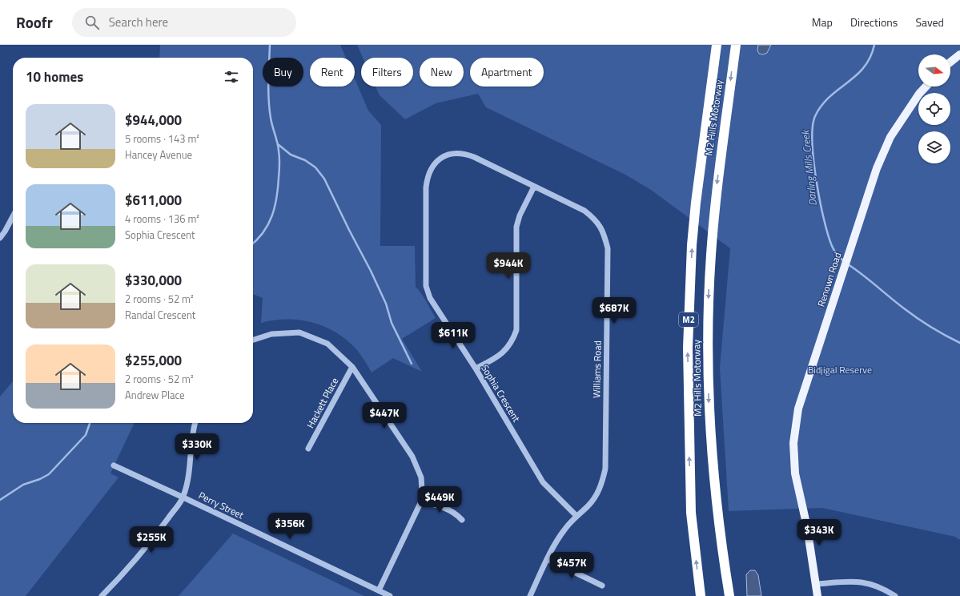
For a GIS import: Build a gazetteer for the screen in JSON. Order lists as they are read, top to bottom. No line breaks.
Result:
{"streets":{"highway":["M2 Hills Motorway","M2"],"main road":["Renown Road"],"street":["Williams Road","Sophia Crescent","Hackett Place","Perry Street"]},"crossings":[["Williams Road","Sophia Crescent"]],"water":["Darling Mills Creek"],"parks":["Bidjigal Reserve"],"north":"right","page":{"header":"Roofr","search":"Search here","nav":["Map","Directions","Saved"],"chip":["Buy","Rent","Filters","New","Apartment"],"heading":"10 homes","list":[{"name":"$944,000","note":"5 rooms · 143 m² · Hancey Avenue"},{"name":"$611,000","note":"4 rooms · 136 m² · Sophia Crescent"},{"name":"$330,000","note":"2 rooms · 52 m² · Randal Crescent"},{"name":"$255,000","note":"2 rooms · 52 m² · Andrew Place"}],"price":["$944K","$687K","$611K","$447K","$330K","$449K","$356K","$343K","$255K","$457K"]}}
